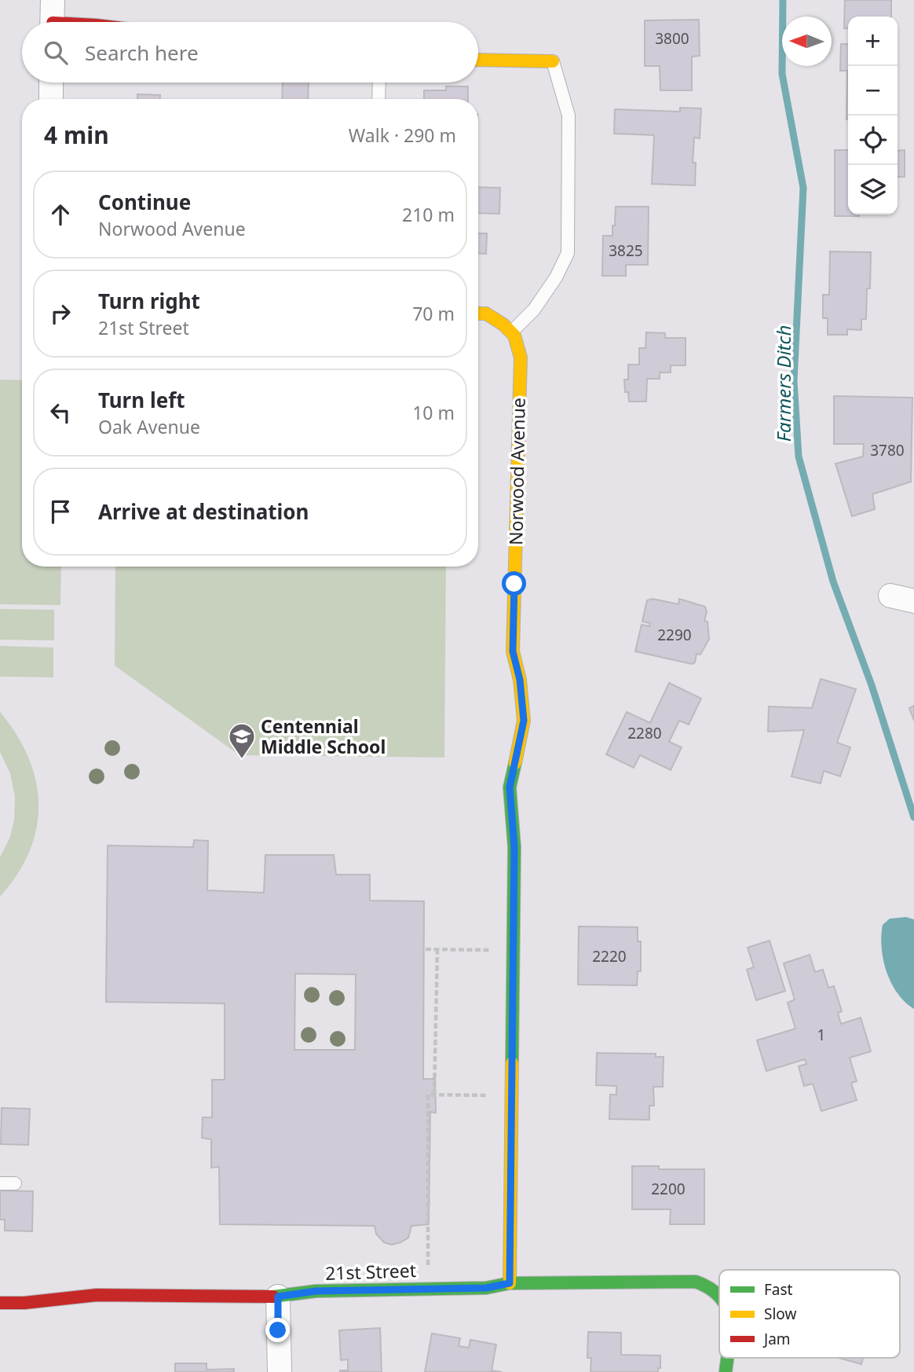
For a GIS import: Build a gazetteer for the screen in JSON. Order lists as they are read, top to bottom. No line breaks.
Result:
{"streets":{"street":["Norwood Avenue","21st Street"]},"crossings":[["Norwood Avenue","21st Street"]],"water":["Farmers Ditch"],"places":{"school or university":["Centennial Middle School"]},"house_numbers":["3800","3825","3780","2290","2280","2220","1","2200"],"legend":["Fast","Slow","Jam"],"north":"left","page":{"map_buttons":["+","−"],"search":"Search here","heading":["4 min","Walk · 290 m"],"list":[["Continue","Norwood Avenue","210 m"],["Turn right","21st Street","70 m"],["Turn left","Oak Avenue","10 m"],"Arrive at destination"]}}
